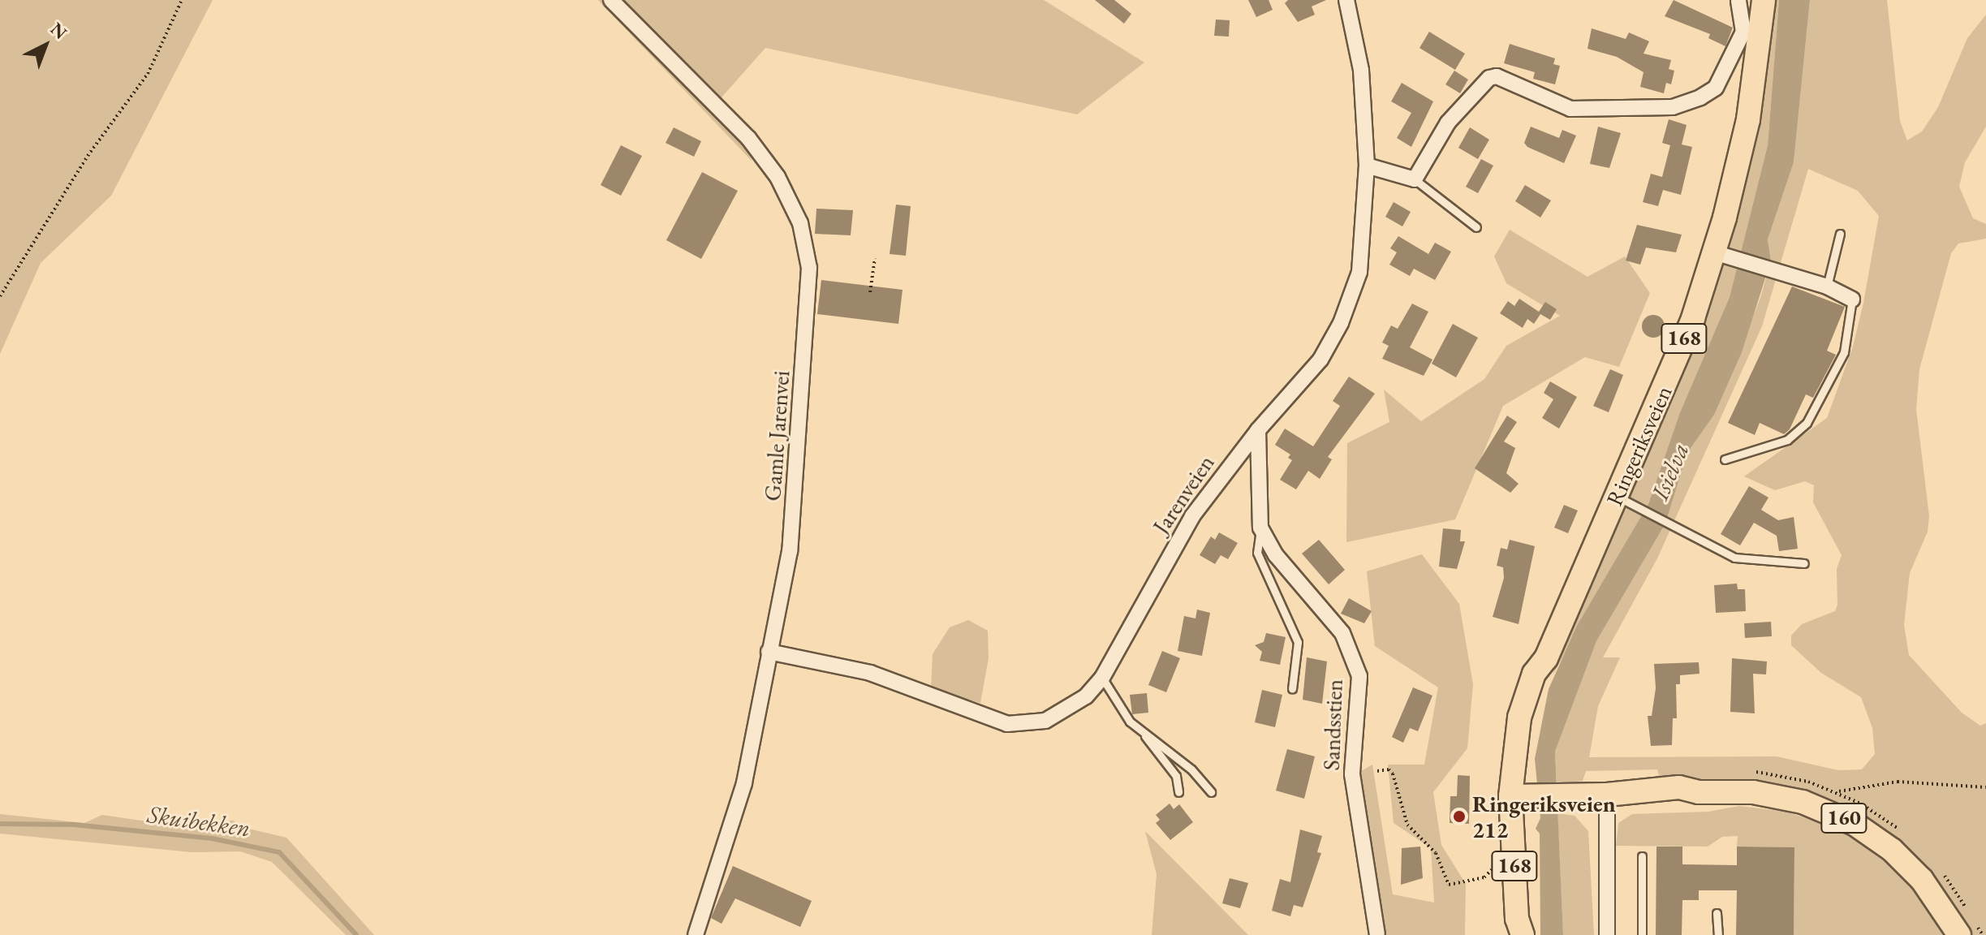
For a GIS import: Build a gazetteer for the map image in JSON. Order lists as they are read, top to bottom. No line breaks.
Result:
{"streets":{"main road":["168","Ringeriksveien","160"],"street":["Gamle Jarenvei","Jarenveien","Sandsstien"]},"crossings":[["Gamle Jarenvei","Jarenveien"],["Ringeriksveien","160"],["Jarenveien","Sandsstien"]],"water":["Isielva","Skuibekken"],"places":["Ringeriksveien 212"],"north":"top right"}
